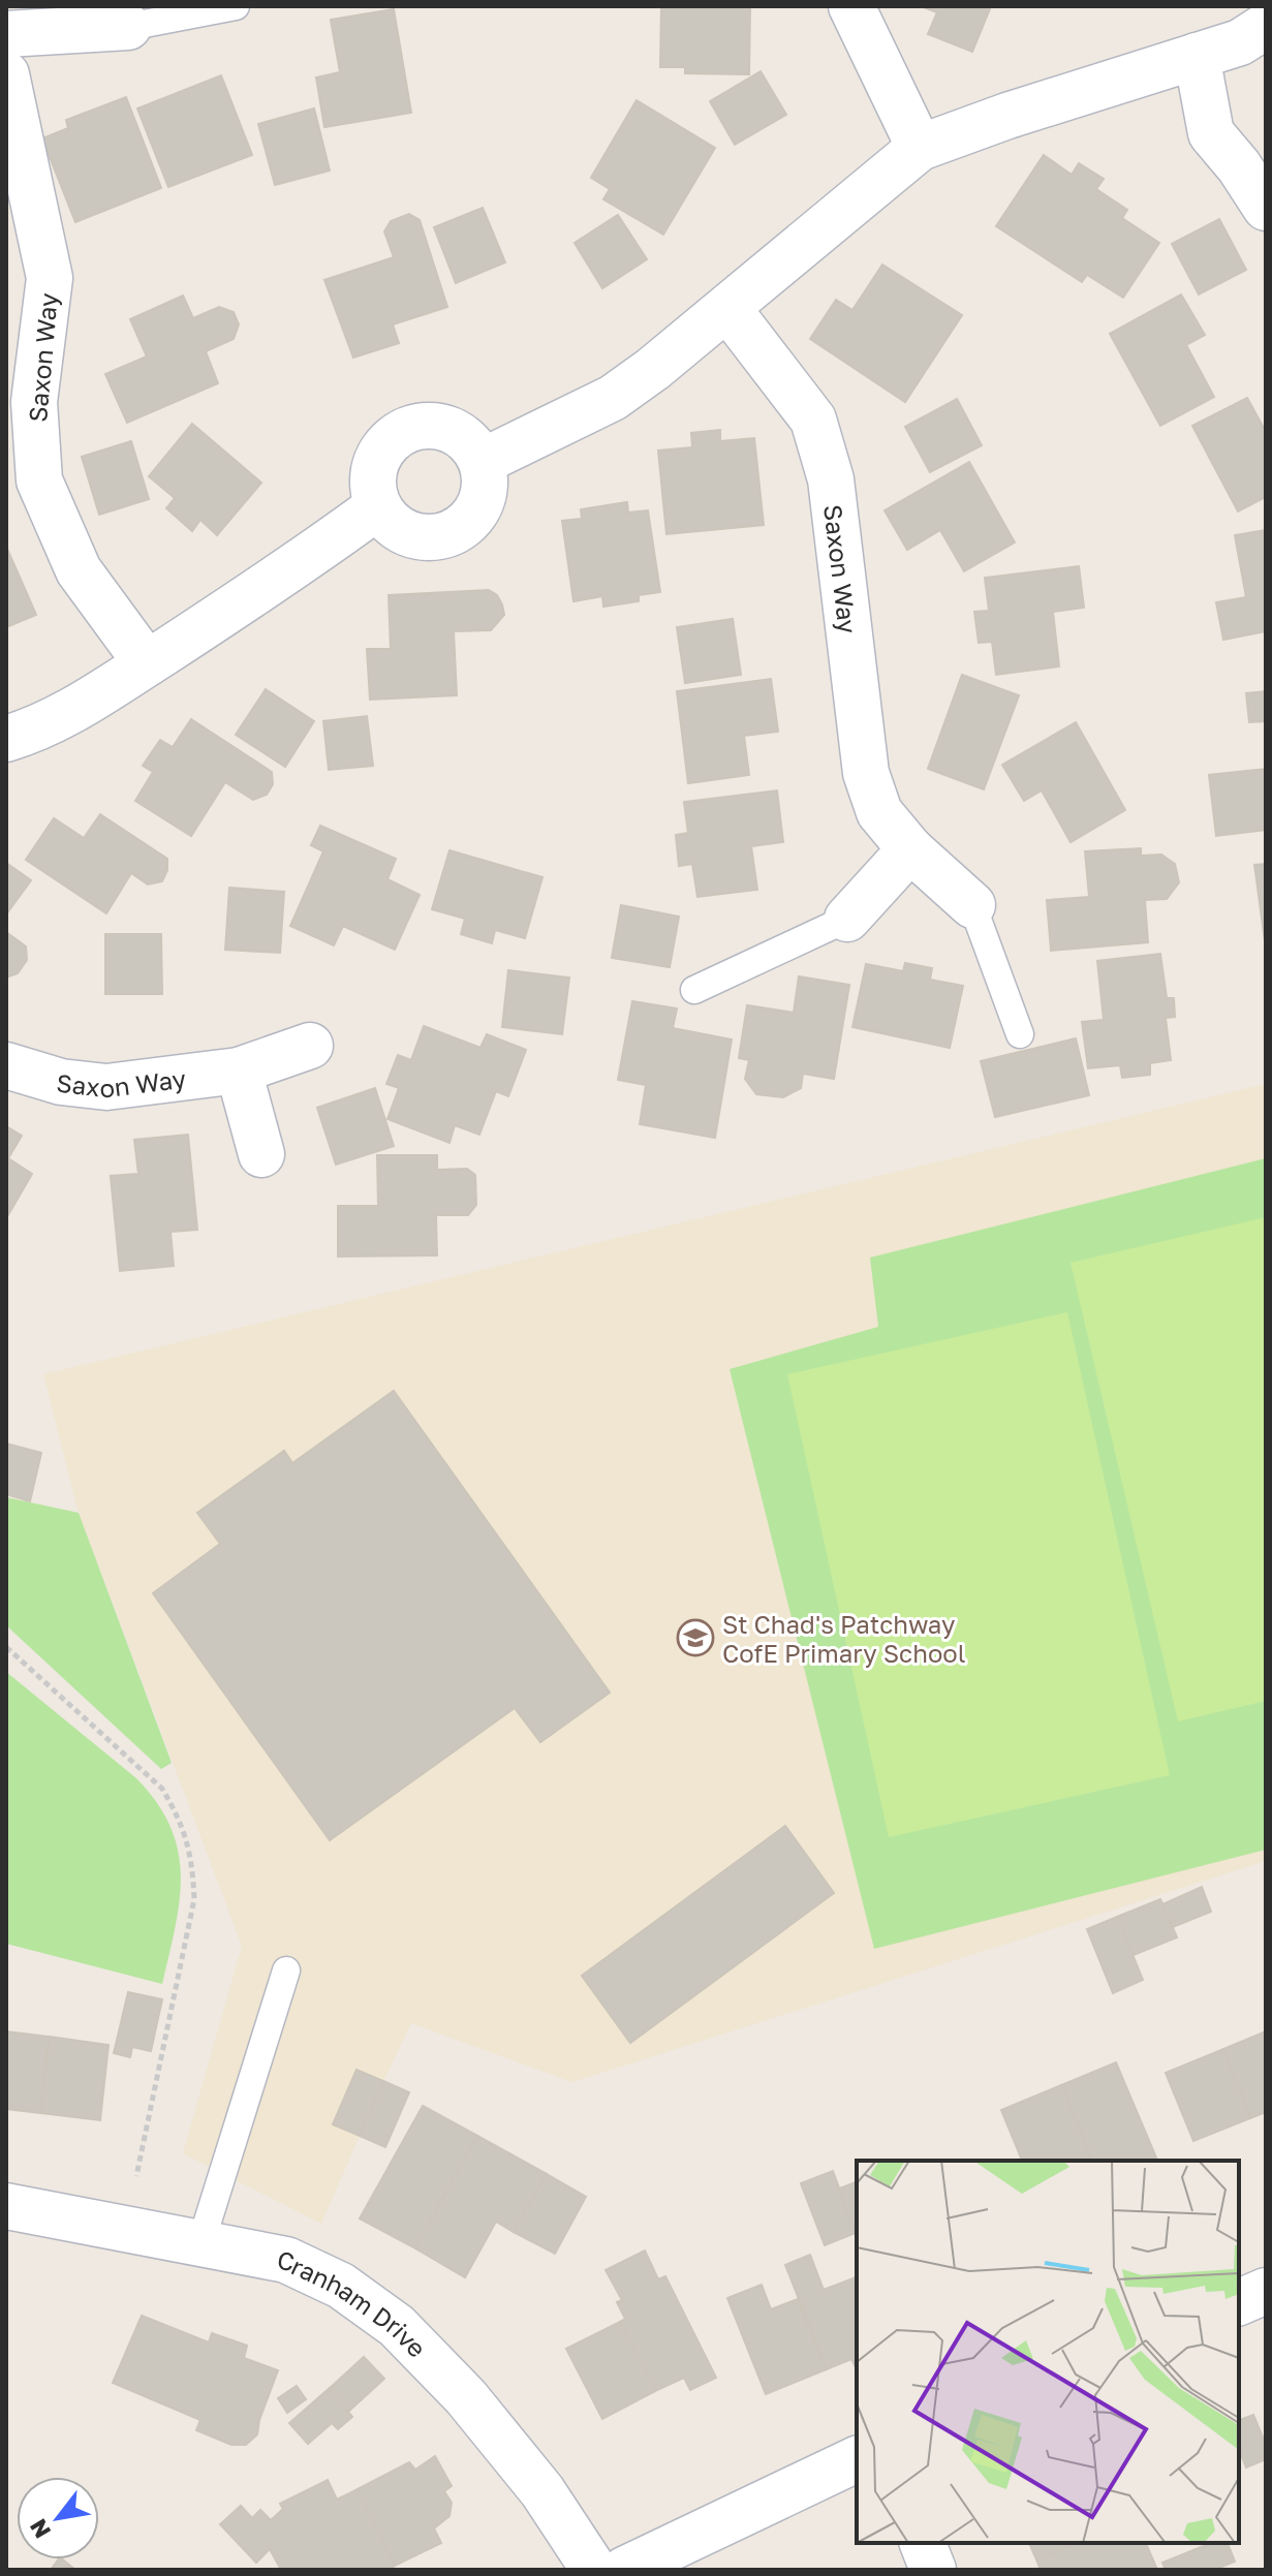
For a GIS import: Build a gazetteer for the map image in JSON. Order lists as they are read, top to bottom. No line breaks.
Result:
{"streets":{"street":["Saxon Way","Cranham Drive"]},"places":{"school or university":["St Chad's Patchway CofE Primary School"]},"north":"bottom left"}
